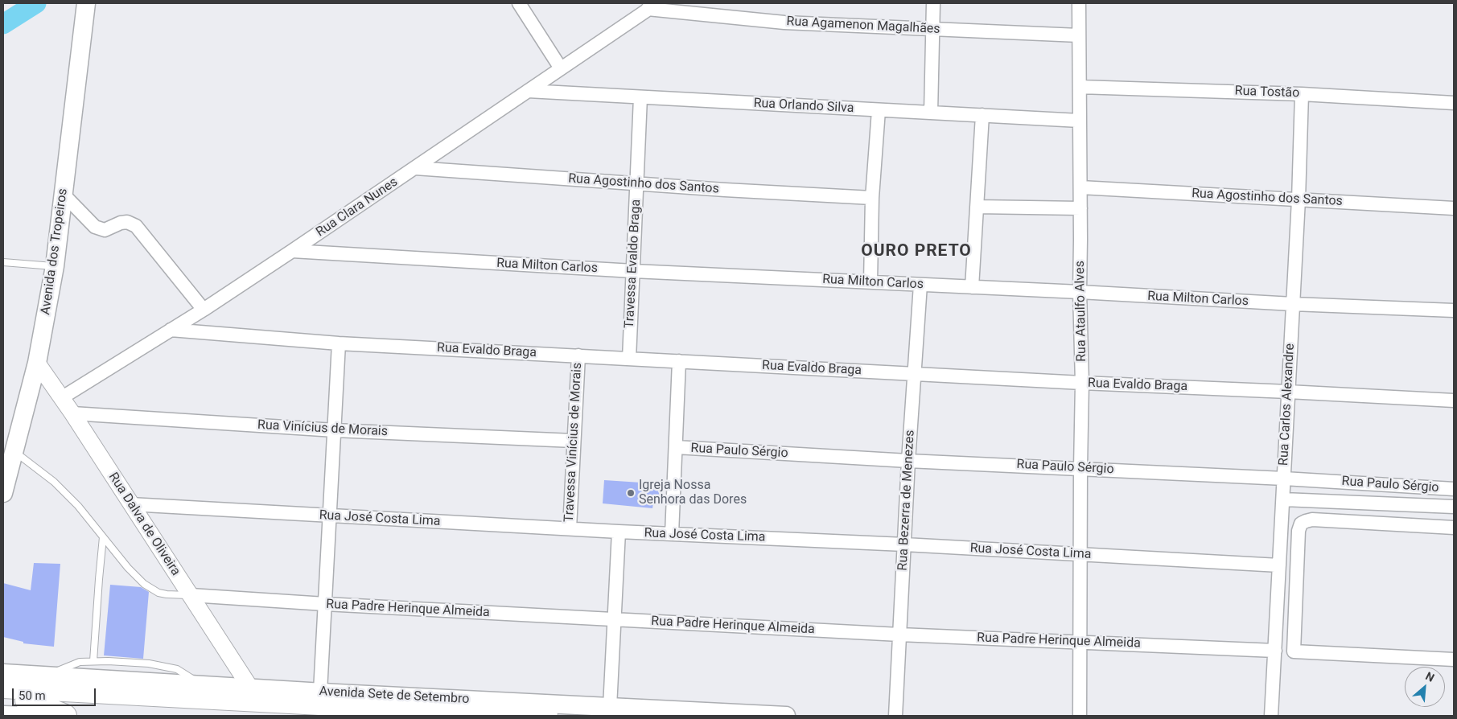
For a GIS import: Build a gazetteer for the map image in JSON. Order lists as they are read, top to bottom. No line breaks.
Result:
{"streets":{"highway":["Avenida Sete de Setembro"],"main road":["Avenida dos Tropeiros"],"street":["Rua Agamenon Magalhães","Rua Tostão","Rua Orlando Silva","Rua Agostinho dos Santos","Rua Clara Nunes","Travessa Evaldo Braga","Rua Milton Carlos","Rua Ataulfo Alves","Rua Evaldo Braga","Rua Carlos Alexandre","Rua Vinícius de Morais","Travessa Vinícius de Morais","Rua Paulo Sérgio","Rua Bezerra de Menezes","Rua José Costa Lima","Rua Dalva de Oliveira","Rua Padre Herinque Almeida"]},"crossings":[["Rua Agamenon Magalhães","Rua Clara Nunes"],["Rua Agamenon Magalhães","Rua Ataulfo Alves"],["Rua Tostão","Rua Ataulfo Alves"],["Rua Tostão","Rua Carlos Alexandre"],["Rua Orlando Silva","Rua Clara Nunes"],["Rua Orlando Silva","Travessa Evaldo Braga"],["Rua Orlando Silva","Rua Ataulfo Alves"],["Rua Agostinho dos Santos","Rua Clara Nunes"],["Rua Agostinho dos Santos","Travessa Evaldo Braga"],["Rua Agostinho dos Santos","Rua Ataulfo Alves"],["Rua Agostinho dos Santos","Rua Carlos Alexandre"],["Rua Clara Nunes","Rua Milton Carlos"],["Rua Clara Nunes","Rua Evaldo Braga"],["Rua Clara Nunes","Rua Dalva de Oliveira"],["Avenida dos Tropeiros","Rua Dalva de Oliveira"],["Travessa Evaldo Braga","Rua Milton Carlos"],["Travessa Evaldo Braga","Rua Evaldo Braga"],["Rua Milton Carlos","Rua Ataulfo Alves"],["Rua Milton Carlos","Rua Carlos Alexandre"],["Rua Milton Carlos","Rua Bezerra de Menezes"],["Rua Ataulfo Alves","Rua Evaldo Braga"],["Rua Ataulfo Alves","Rua Paulo Sérgio"],["Rua Ataulfo Alves","Rua José Costa Lima"],["Rua Ataulfo Alves","Rua Padre Herinque Almeida"],["Rua Evaldo Braga","Rua Carlos Alexandre"],["Rua Evaldo Braga","Travessa Vinícius de Morais"],["Rua Evaldo Braga","Rua Bezerra de Menezes"],["Rua Carlos Alexandre","Rua Paulo Sérgio"],["Rua Carlos Alexandre","Rua José Costa Lima"],["Rua Carlos Alexandre","Rua Padre Herinque Almeida"],["Rua Vinícius de Morais","Travessa Vinícius de Morais"],["Rua Vinícius de Morais","Rua Dalva de Oliveira"],["Travessa Vinícius de Morais","Rua José Costa Lima"],["Rua Paulo Sérgio","Rua Bezerra de Menezes"],["Rua Bezerra de Menezes","Rua José Costa Lima"],["Rua Bezerra de Menezes","Rua Padre Herinque Almeida"],["Rua José Costa Lima","Rua Dalva de Oliveira"],["Rua Dalva de Oliveira","Rua Padre Herinque Almeida"],["Rua Dalva de Oliveira","Avenida Sete de Setembro"]],"districts":["OURO PRETO"],"places":["Igreja Nossa Senhora das Dores"],"scale_bar":"50 m","north":"top right"}
